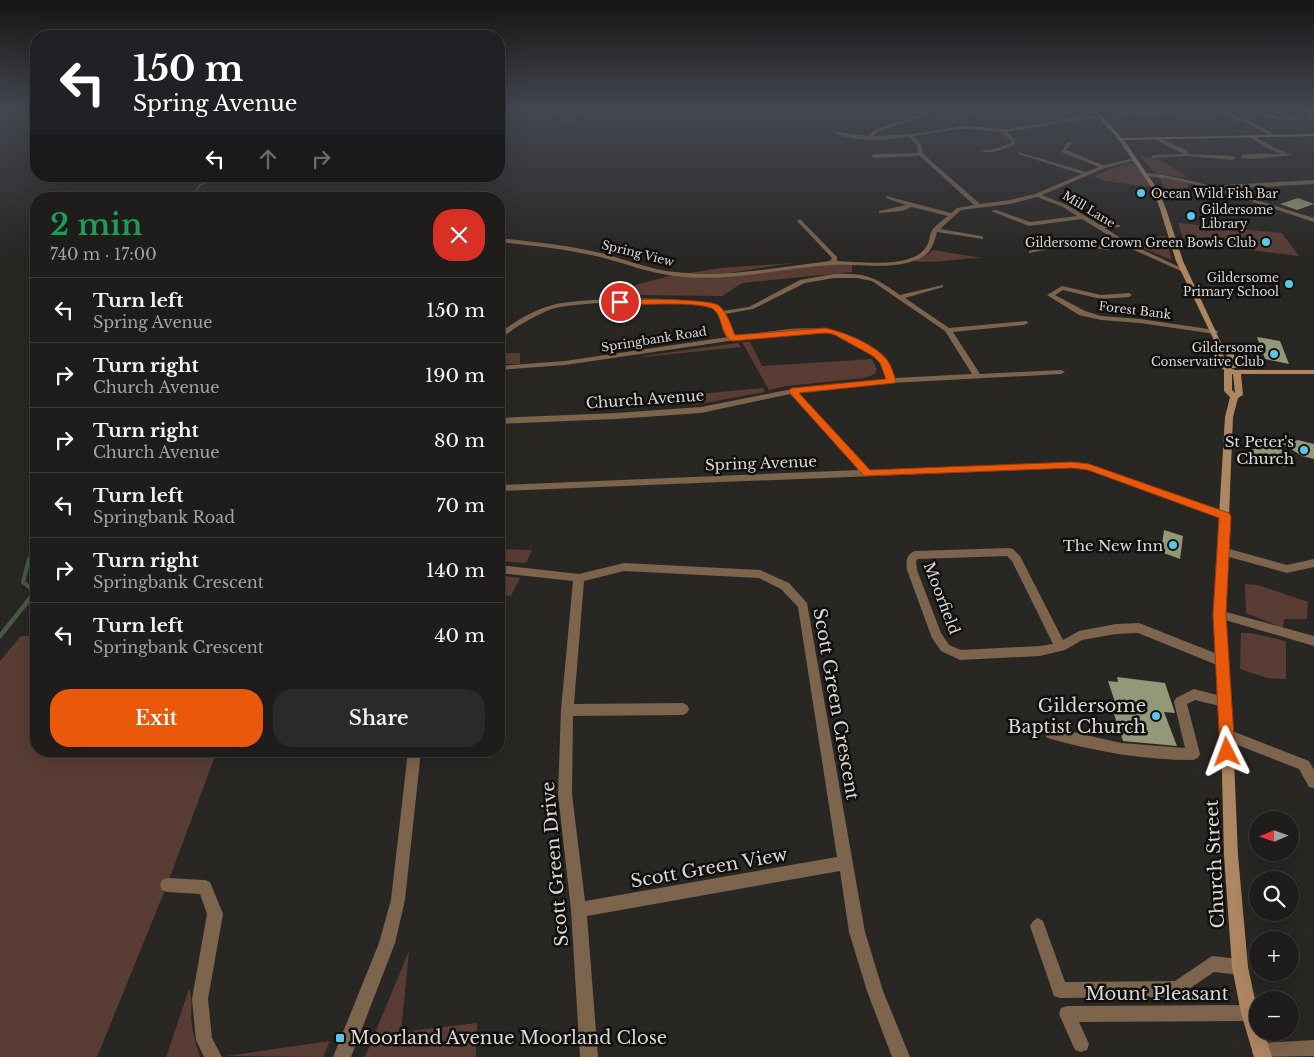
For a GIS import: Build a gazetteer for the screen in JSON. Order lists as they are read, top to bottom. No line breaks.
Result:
{"streets":{"main road":["Church Street"],"street":["Mill Lane","Spring View","Forest Bank","Springbank Road","Church Avenue","Spring Avenue","Moorfield","Scott Green Crescent","Scott Green Drive","Scott Green View","Mount Pleasant"]},"crossings":[["Mill Lane","Spring View"],["Springbank Road","Church Avenue"],["Spring Avenue","Church Street"],["Moorfield","Church Street"],["Scott Green Crescent","Scott Green Drive"],["Scott Green Crescent","Scott Green View"],["Scott Green Drive","Scott Green View"],["Church Street","Mount Pleasant"]],"places":{"other":["Ocean Wild Fish Bar","Gildersome Library","Gildersome Crown Green Bowls Club","Gildersome Primary School","Gildersome Conservative Club","St Peter's Church","The New Inn","Gildersome Baptist Church"],"transit":["Moorland Avenue Moorland Close"]},"north":"left","page":{"turn":["150 m","Spring Avenue"],"heading":["2 min","740 m · 17:00"],"list":[{"name":"Turn left","note":"Spring Avenue","value":"150 m"},{"name":"Turn right","note":"Church Avenue","value":"190 m"},{"name":"Turn right","note":"Church Avenue","value":"80 m"},{"name":"Turn left","note":"Springbank Road","value":"70 m"},{"name":"Turn right","note":"Springbank Crescent","value":"140 m"},{"name":"Turn left","note":"Springbank Crescent","value":"40 m"}],"buttons":["Exit","Share"],"map_buttons":["+","−"]}}
